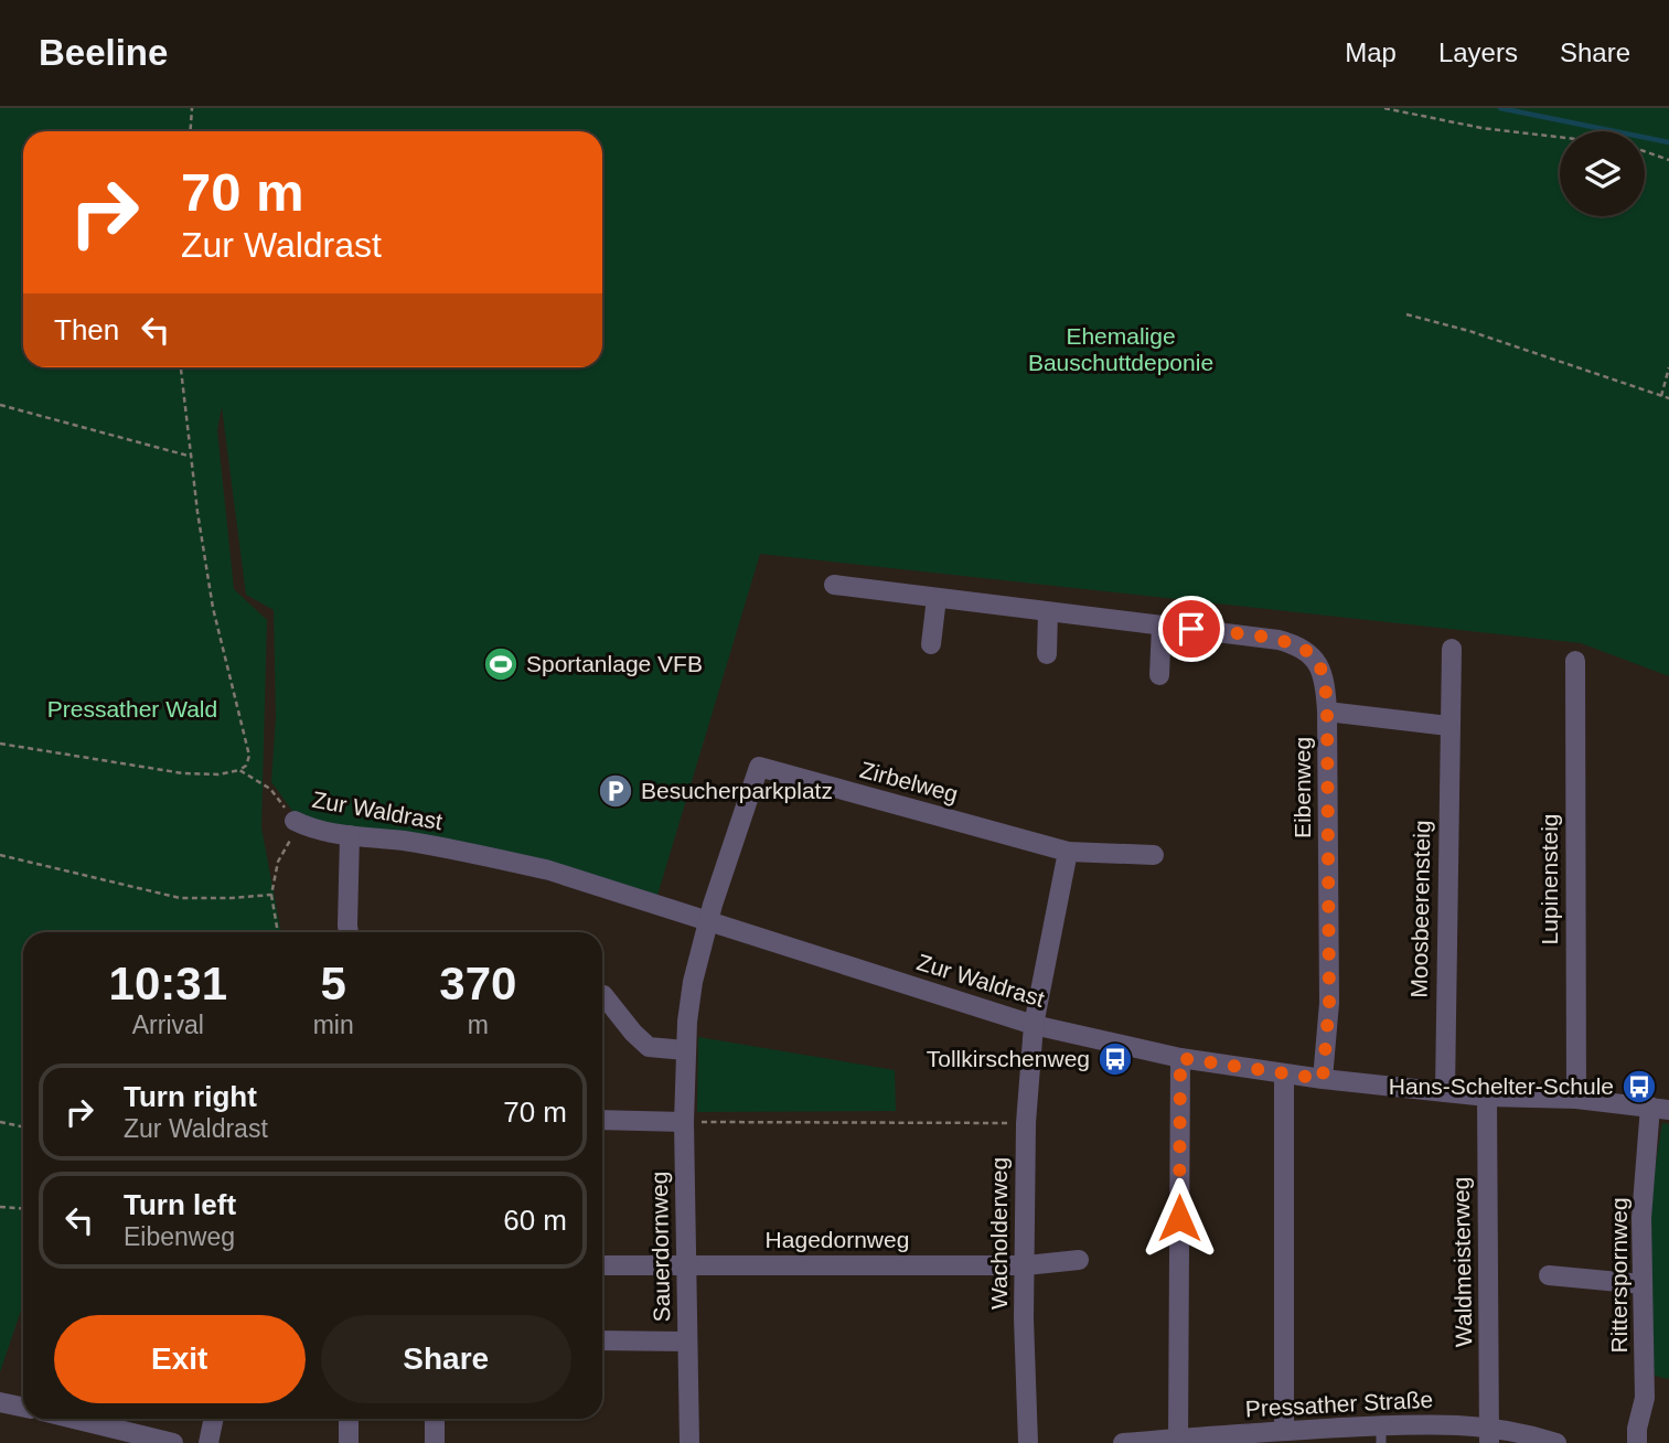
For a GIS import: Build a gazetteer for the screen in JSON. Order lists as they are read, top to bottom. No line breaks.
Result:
{"streets":{"street":["Zirbelweg","Eibenweg","Zur Waldrast","Lupinensteig","Moosbeerensteig","Wacholderweg","Hagedornweg","Sauerdornweg","Waldmeisterweg","Ritterspornweg","Pressather Straße"]},"crossings":[["Zirbelweg","Zur Waldrast"],["Zirbelweg","Sauerdornweg"],["Eibenweg","Zur Waldrast"],["Zur Waldrast","Lupinensteig"],["Zur Waldrast","Moosbeerensteig"],["Zur Waldrast","Wacholderweg"],["Zur Waldrast","Sauerdornweg"],["Zur Waldrast","Waldmeisterweg"],["Zur Waldrast","Ritterspornweg"],["Wacholderweg","Hagedornweg"],["Hagedornweg","Sauerdornweg"],["Waldmeisterweg","Pressather Straße"]],"parks":["Ehemalige Bauschuttdeponie","Pressather Wald"],"places":{"sports":["Sportanlage VFB"],"parking":["Besucherparkplatz"],"bus stop":["Tollkirschenweg","Hans-Schelter-Schule"]},"page":{"header":"Beeline","nav":["Map","Layers","Share"],"turn":["70 m","Zur Waldrast"],"then":"Then","eta":["10:31","Arrival","5","min","370","m"],"list":[{"name":"Turn right","note":"Zur Waldrast","value":"70 m"},{"name":"Turn left","note":"Eibenweg","value":"60 m"}],"buttons":["Exit","Share"]}}
